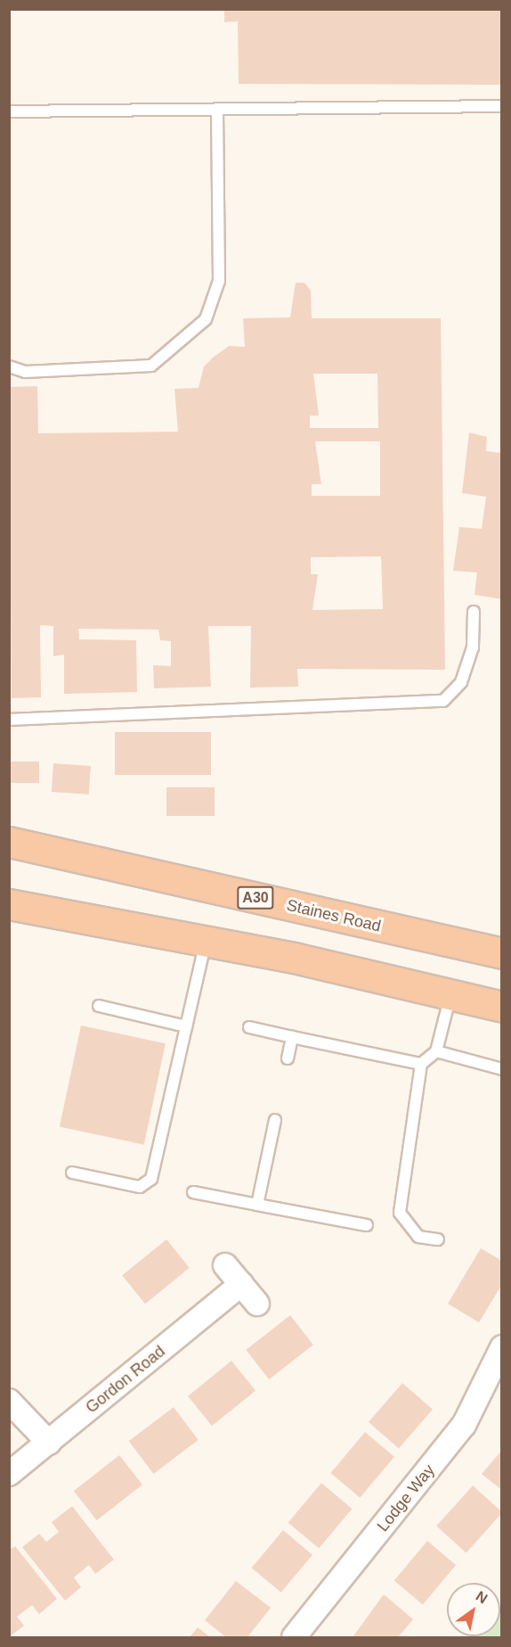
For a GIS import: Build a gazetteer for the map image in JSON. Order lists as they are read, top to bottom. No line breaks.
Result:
{"streets":{"highway":["A30","Staines Road"],"street":["Gordon Road","Lodge Way"]},"north":"top right"}
